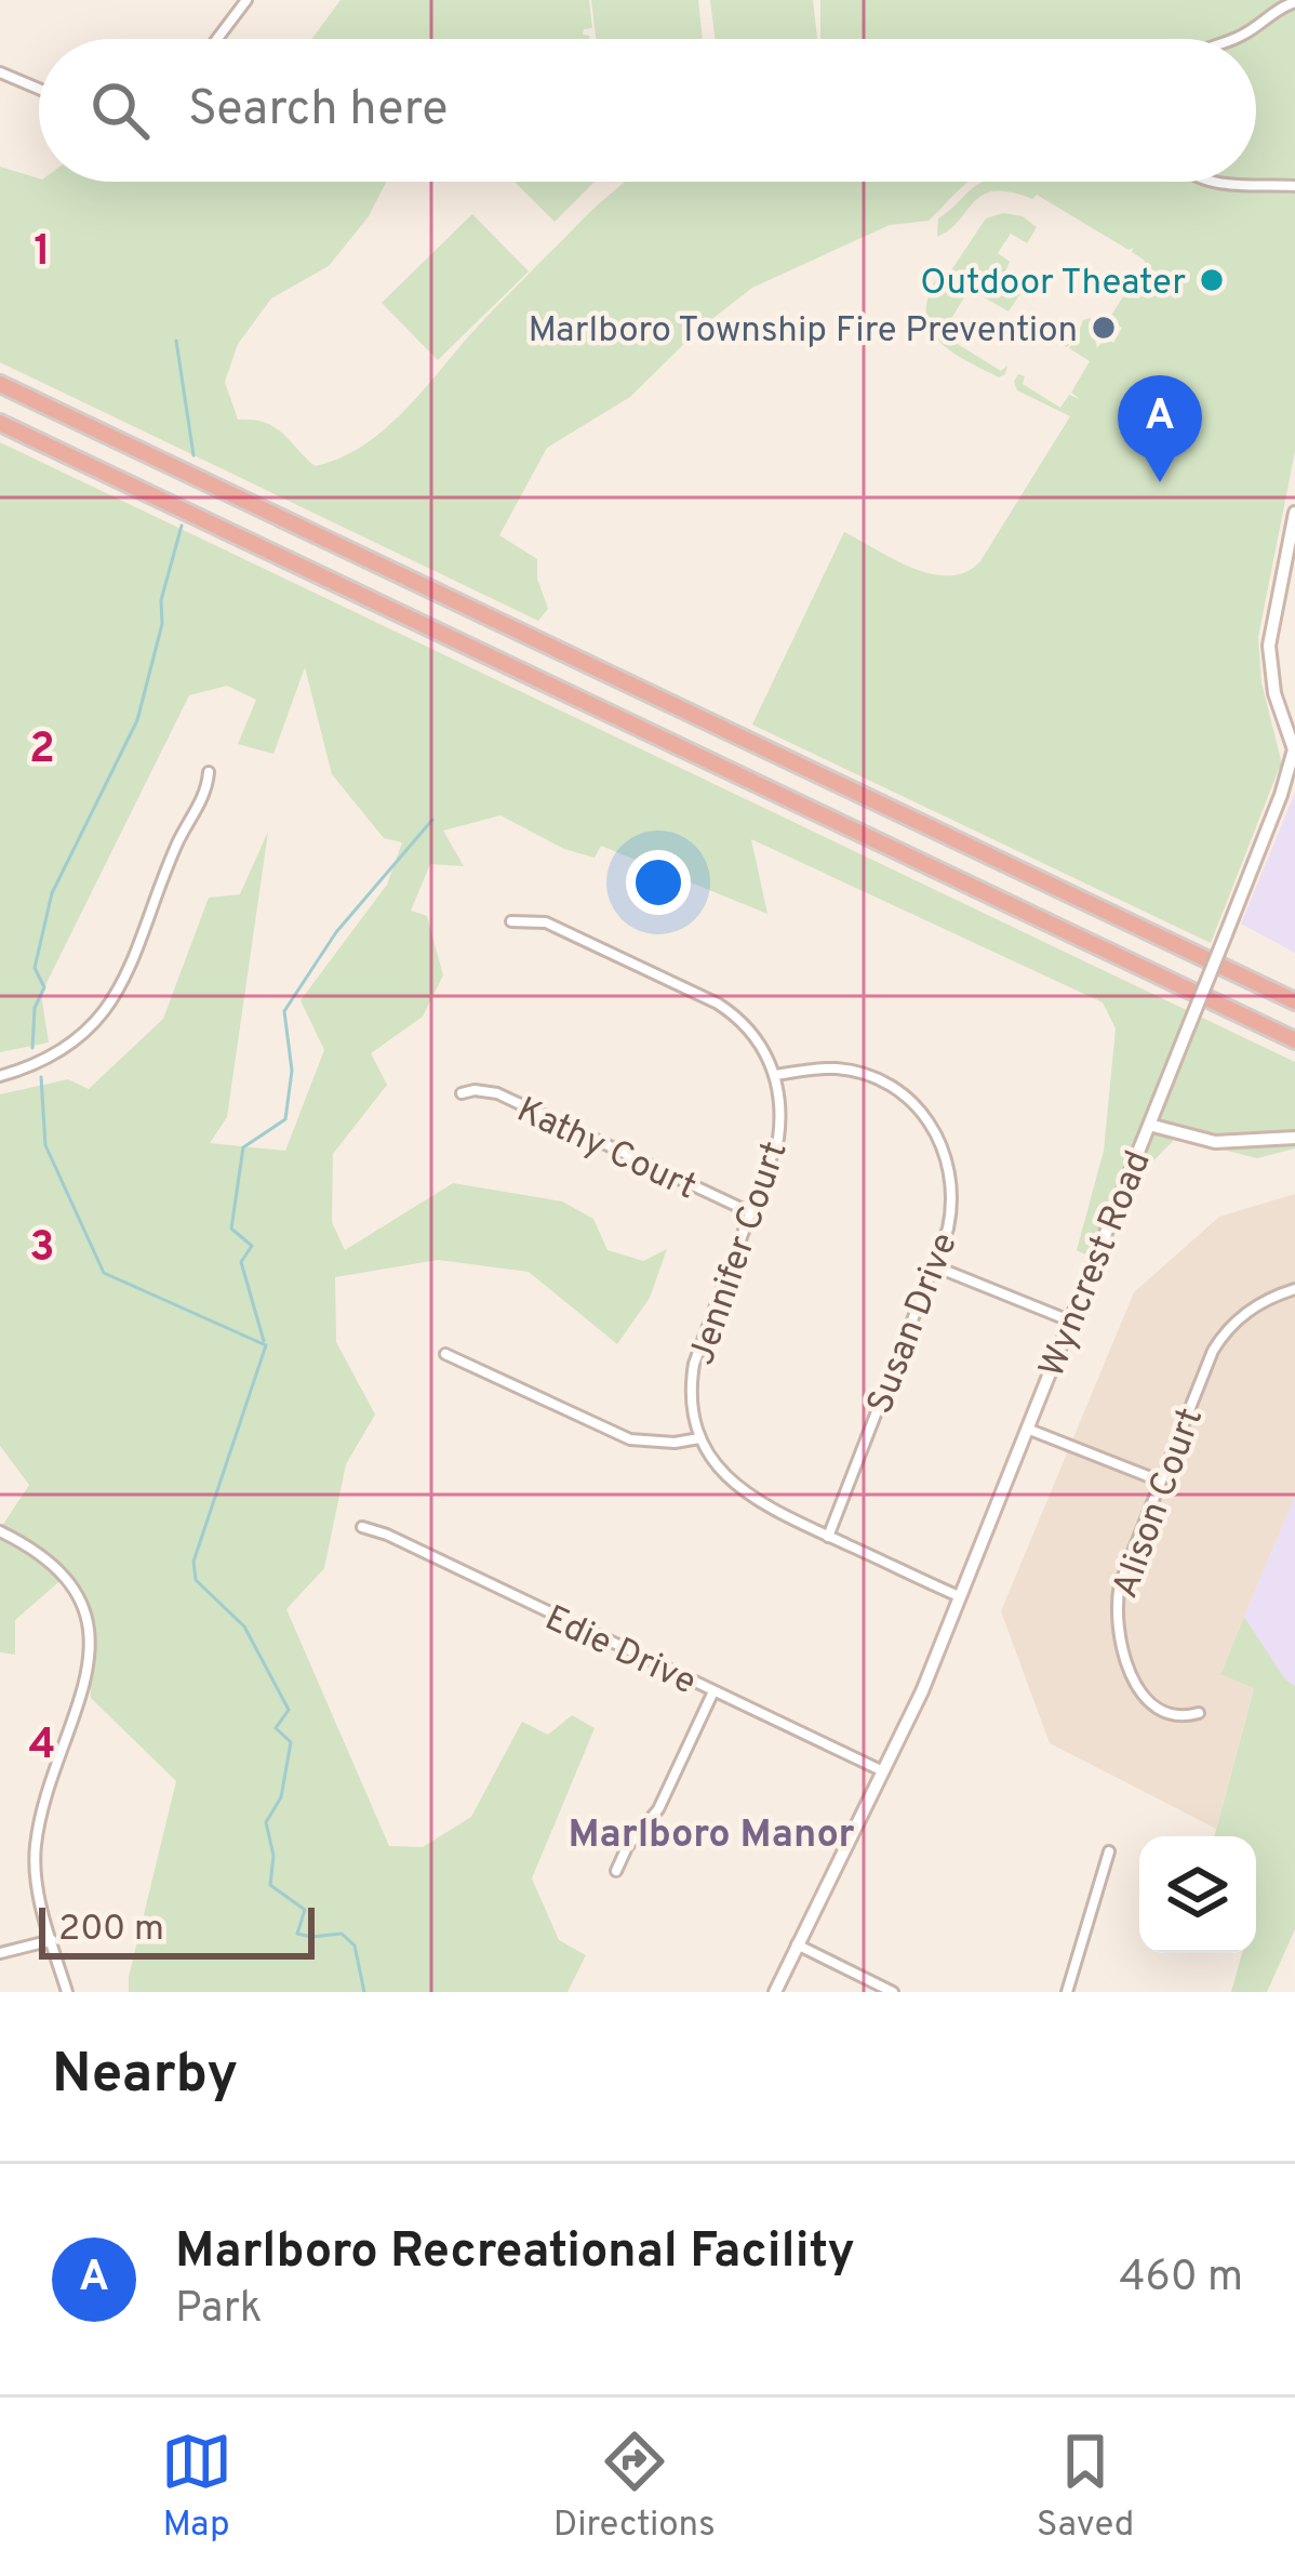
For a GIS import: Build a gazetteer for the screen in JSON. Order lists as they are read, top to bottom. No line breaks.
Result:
{"streets":{"street":["Kathy Court","Jennifer Court","Wyncrest Road","Susan Drive","Alison Court","Edie Drive"]},"crossings":[["Kathy Court","Jennifer Court"],["Jennifer Court","Susan Drive"],["Wyncrest Road","Edie Drive"]],"districts":["Marlboro Manor"],"places":["Outdoor Theater","Marlboro Township Fire Prevention"],"scale_bar":"200 m","page":{"search":"Search here","pins":"A","scale":"200 m","heading":"Nearby","list":[{"mark":"A","name":"Marlboro Recreational Facility","note":"Park","value":"460 m"}],"nav":["Map","Directions","Saved"]},"grid":{"rows":["1","2","3","4"]}}
